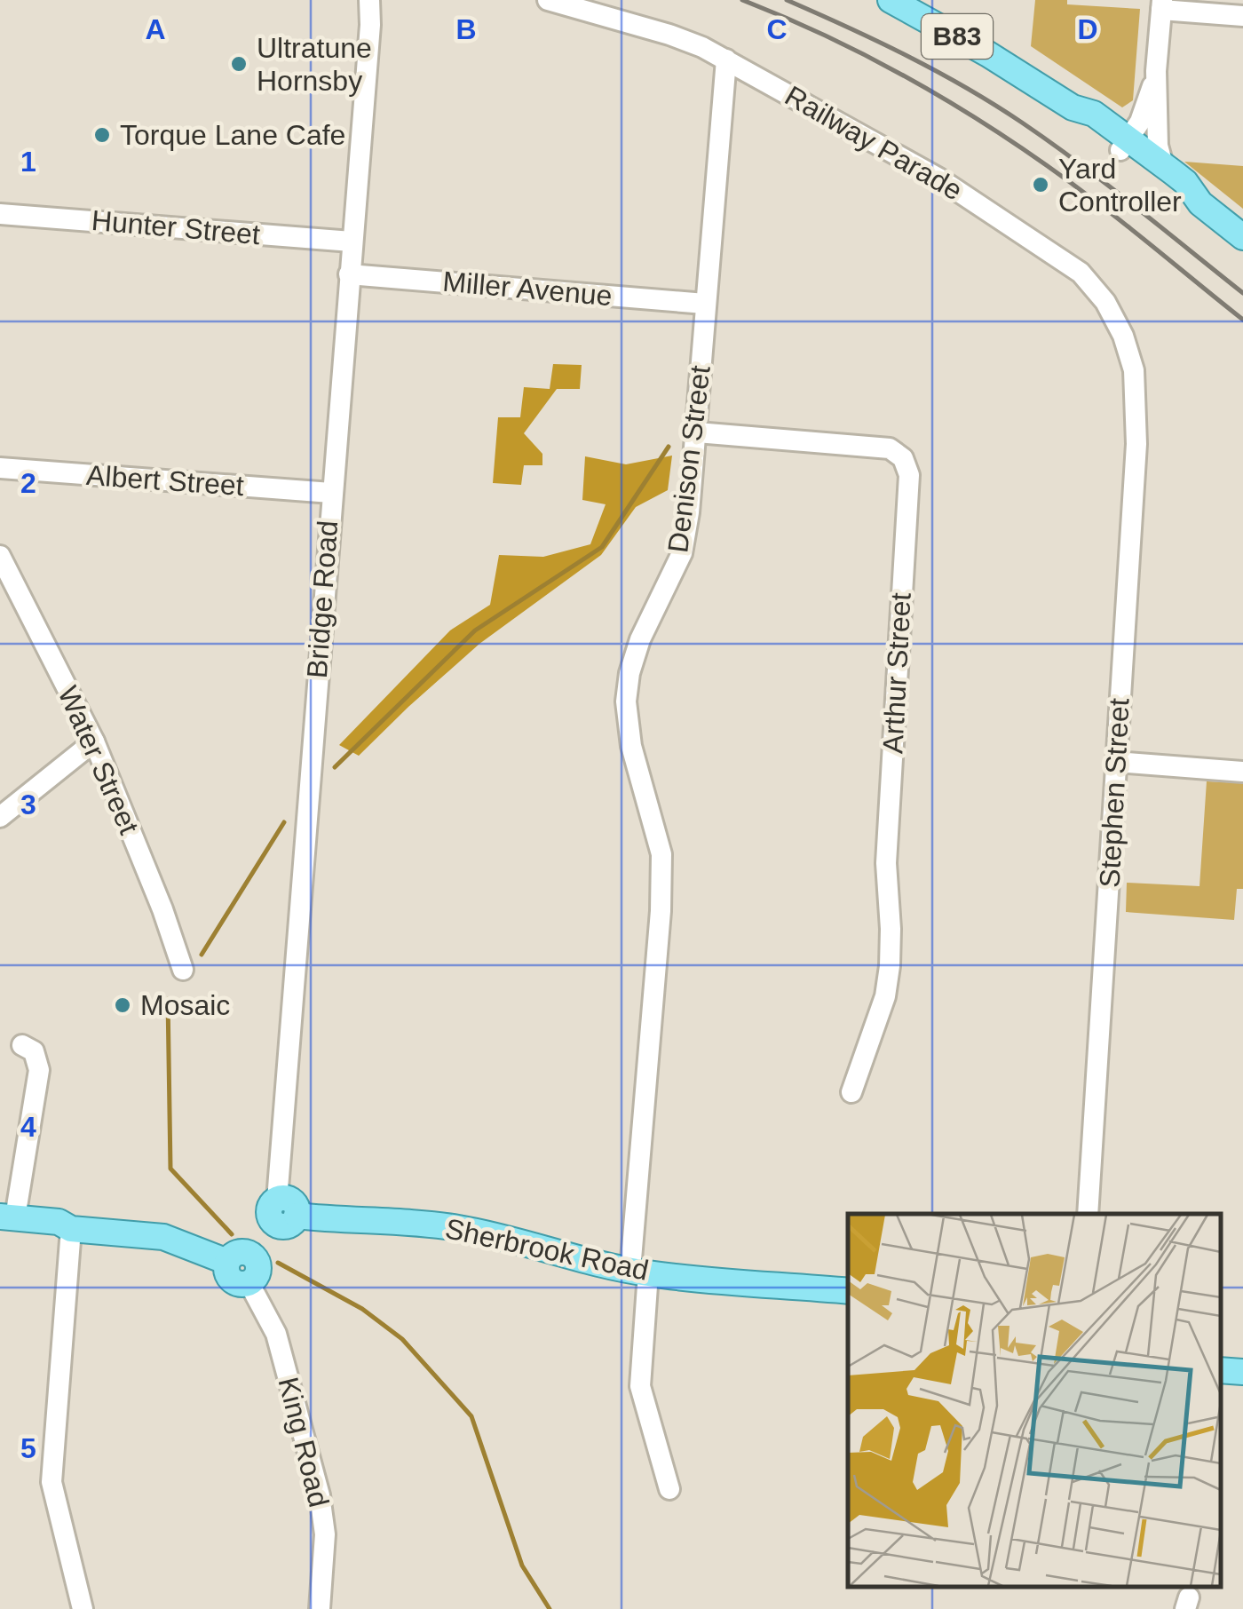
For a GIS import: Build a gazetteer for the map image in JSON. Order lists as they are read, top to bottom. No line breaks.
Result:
{"streets":{"main road":["B83","Sherbrook Road"],"street":["Railway Parade","Hunter Street","Miller Avenue","Denison Street","Albert Street","Bridge Road","Arthur Street","Water Street","Stephen Street","King Road"]},"crossings":[["Railway Parade","Denison Street"],["Railway Parade","Stephen Street"],["Hunter Street","Bridge Road"],["Miller Avenue","Denison Street"],["Miller Avenue","Bridge Road"],["Denison Street","Arthur Street"],["Denison Street","Sherbrook Road"],["Albert Street","Bridge Road"],["Bridge Road","Sherbrook Road"]],"places":["Ultratune Hornsby","Torque Lane Cafe","Yard Controller","Mosaic"],"grid":{"columns":["A","B","C","D"],"rows":["1","2","3","4","5"]}}
